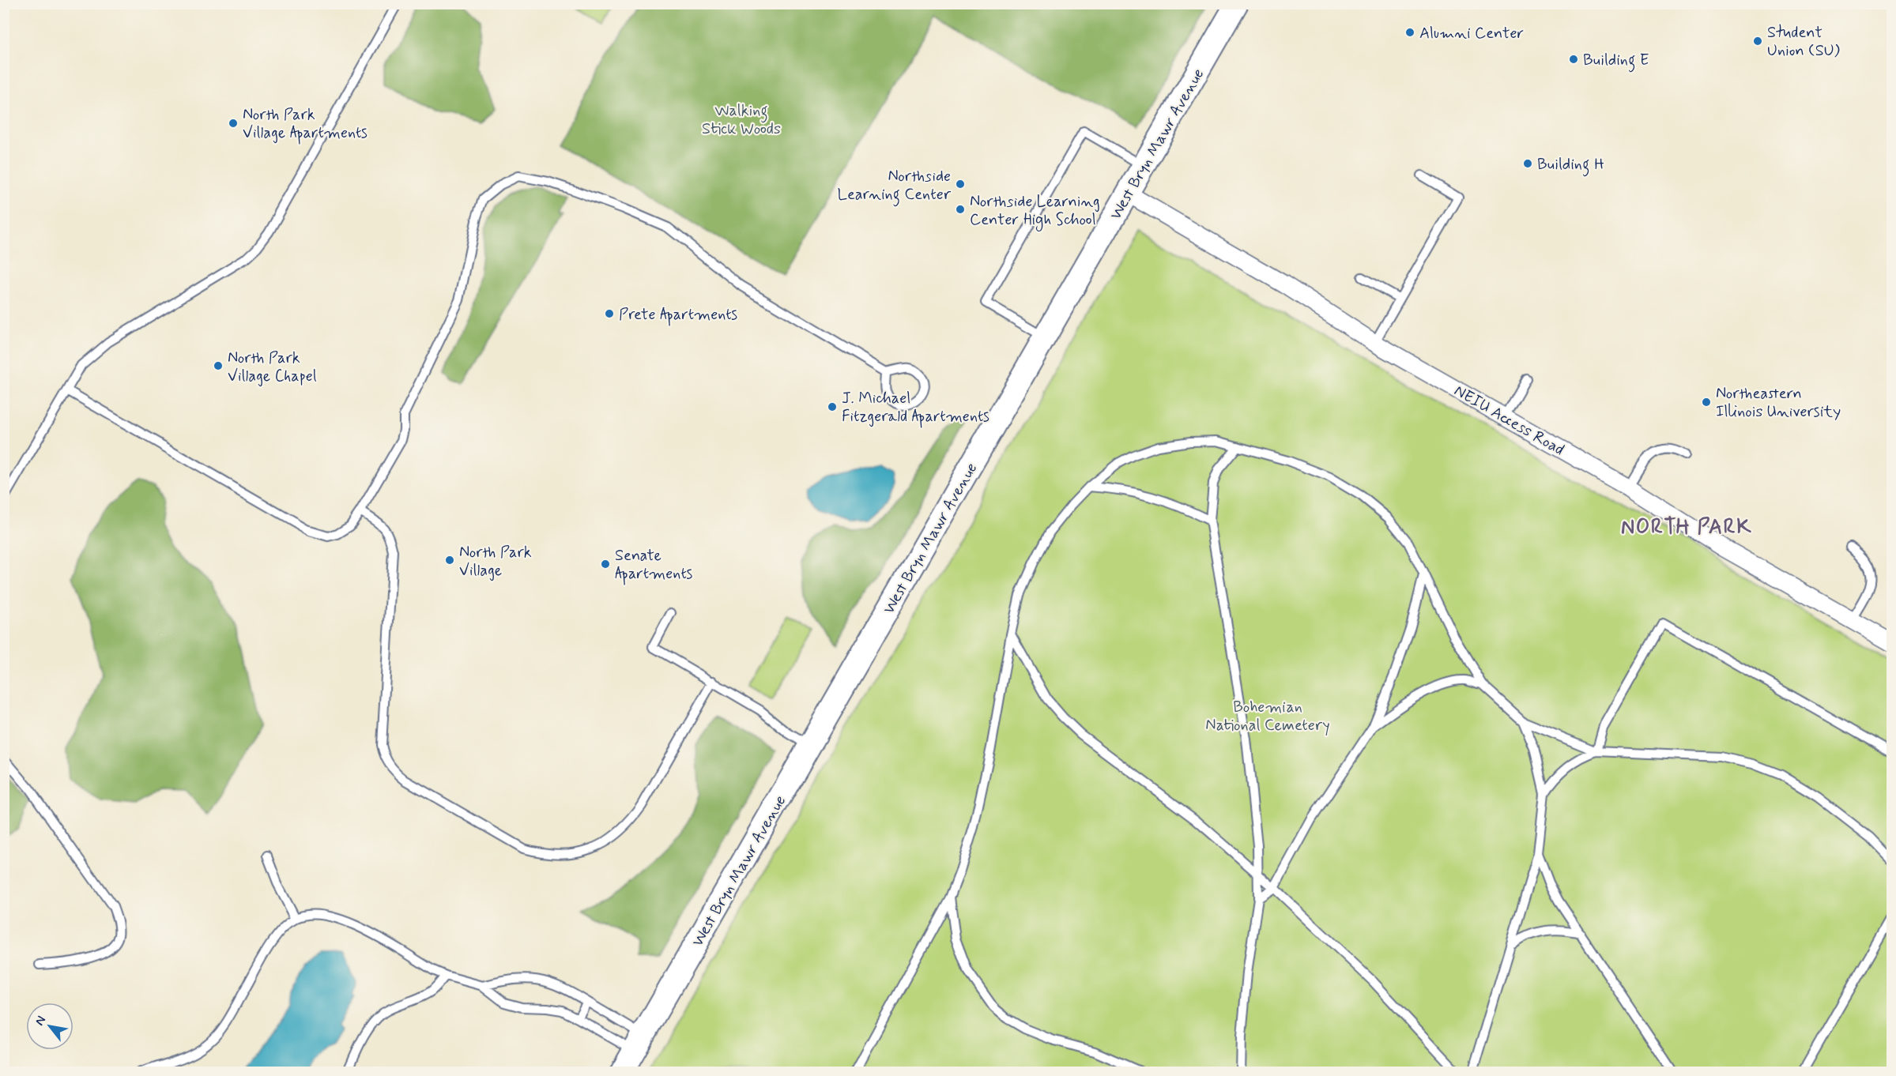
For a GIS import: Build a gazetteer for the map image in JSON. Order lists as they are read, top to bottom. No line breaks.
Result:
{"streets":{"street":["West Bryn Mawr Avenue","NEIU Access Road"]},"crossings":[["West Bryn Mawr Avenue","NEIU Access Road"]],"districts":["NORTH PARK"],"parks":["Walking Stick Woods","Bohemian National Cemetery"],"places":["Alumni Center","Student Union (SU)","Building E","North Park Village Apartments","Building H","Northside Learning Center","Northside Learning Center High School","Prete Apartments","North Park Village Chapel","Northeastern Illinois University","J. Michael Fitzgerald Apartments","North Park Village","Senate Apartments"],"north":"top left"}
